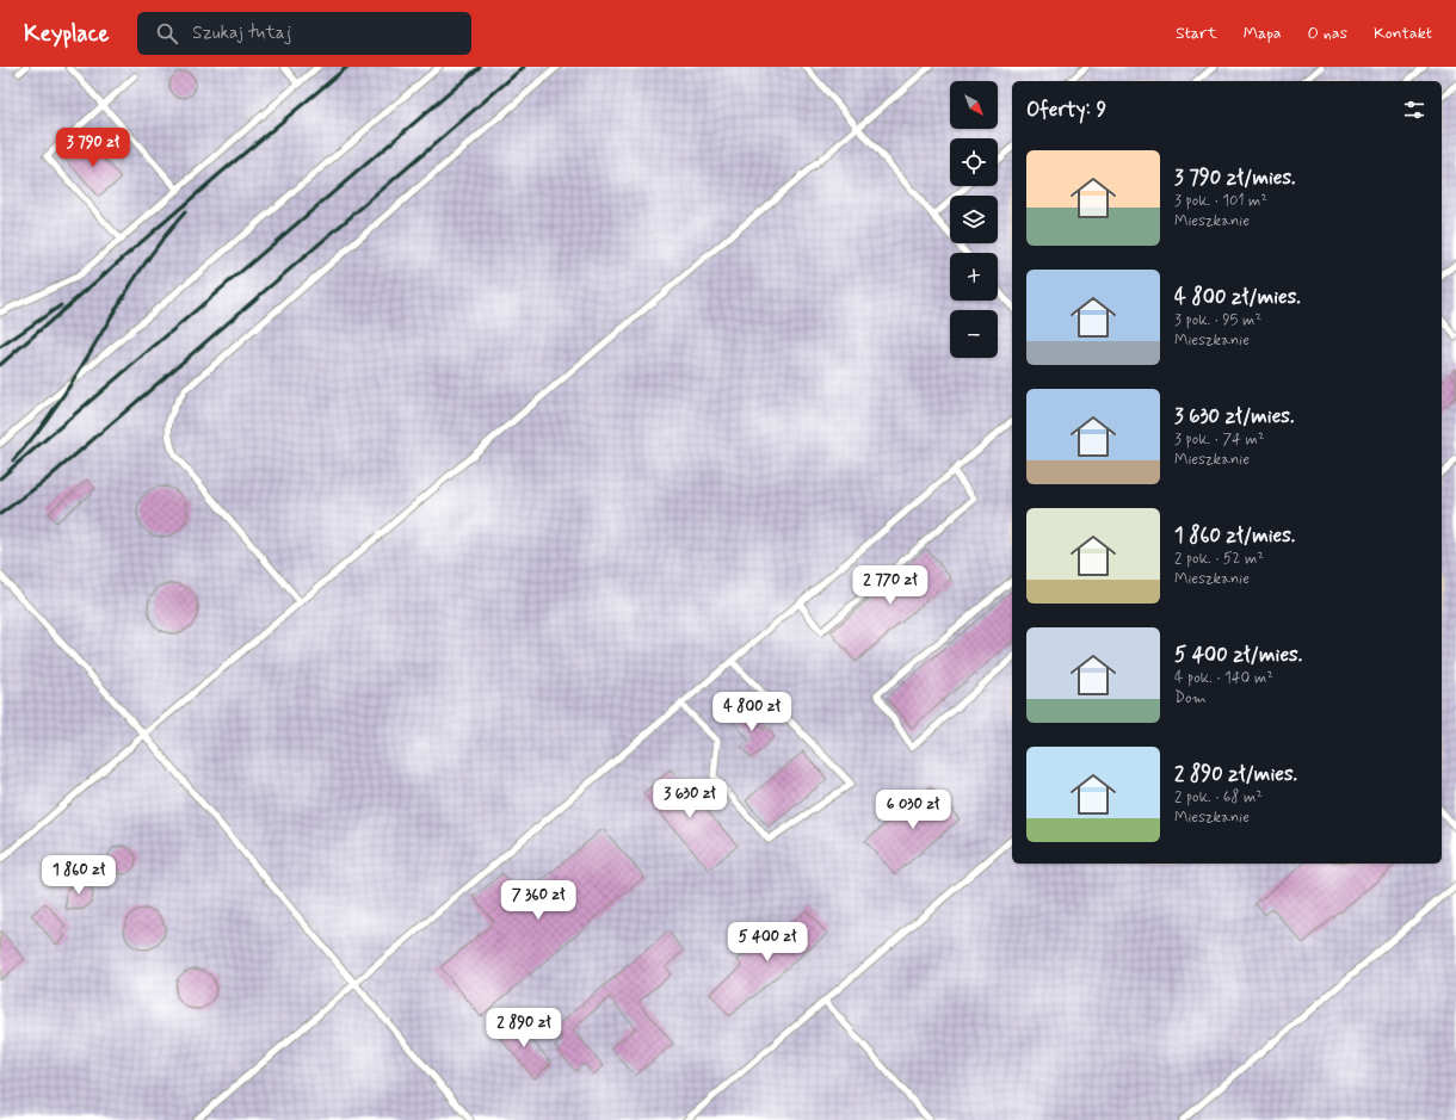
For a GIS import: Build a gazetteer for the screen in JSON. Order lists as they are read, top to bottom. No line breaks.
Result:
{"north":"bottom right","page":{"header":"Keyplace","search":"Szukaj tutaj","nav":["Start","Mapa","O nas","Kontakt"],"map_buttons":["+","−"],"heading":"Oferty: 9","price":["3 790 zł","2 770 zł","4 800 zł","3 630 zł","6 030 zł","1 860 zł","7 360 zł","5 400 zł","2 890 zł"],"list":[{"name":"3 790 zł/mies.","note":"3 pok. · 101 m² · Mieszkanie"},{"name":"4 800 zł/mies.","note":"3 pok. · 95 m² · Mieszkanie"},{"name":"3 630 zł/mies.","note":"3 pok. · 74 m² · Mieszkanie"},{"name":"1 860 zł/mies.","note":"2 pok. · 52 m² · Mieszkanie"},{"name":"5 400 zł/mies.","note":"4 pok. · 140 m² · Dom"},{"name":"2 890 zł/mies.","note":"2 pok. · 68 m² · Mieszkanie"}]}}
